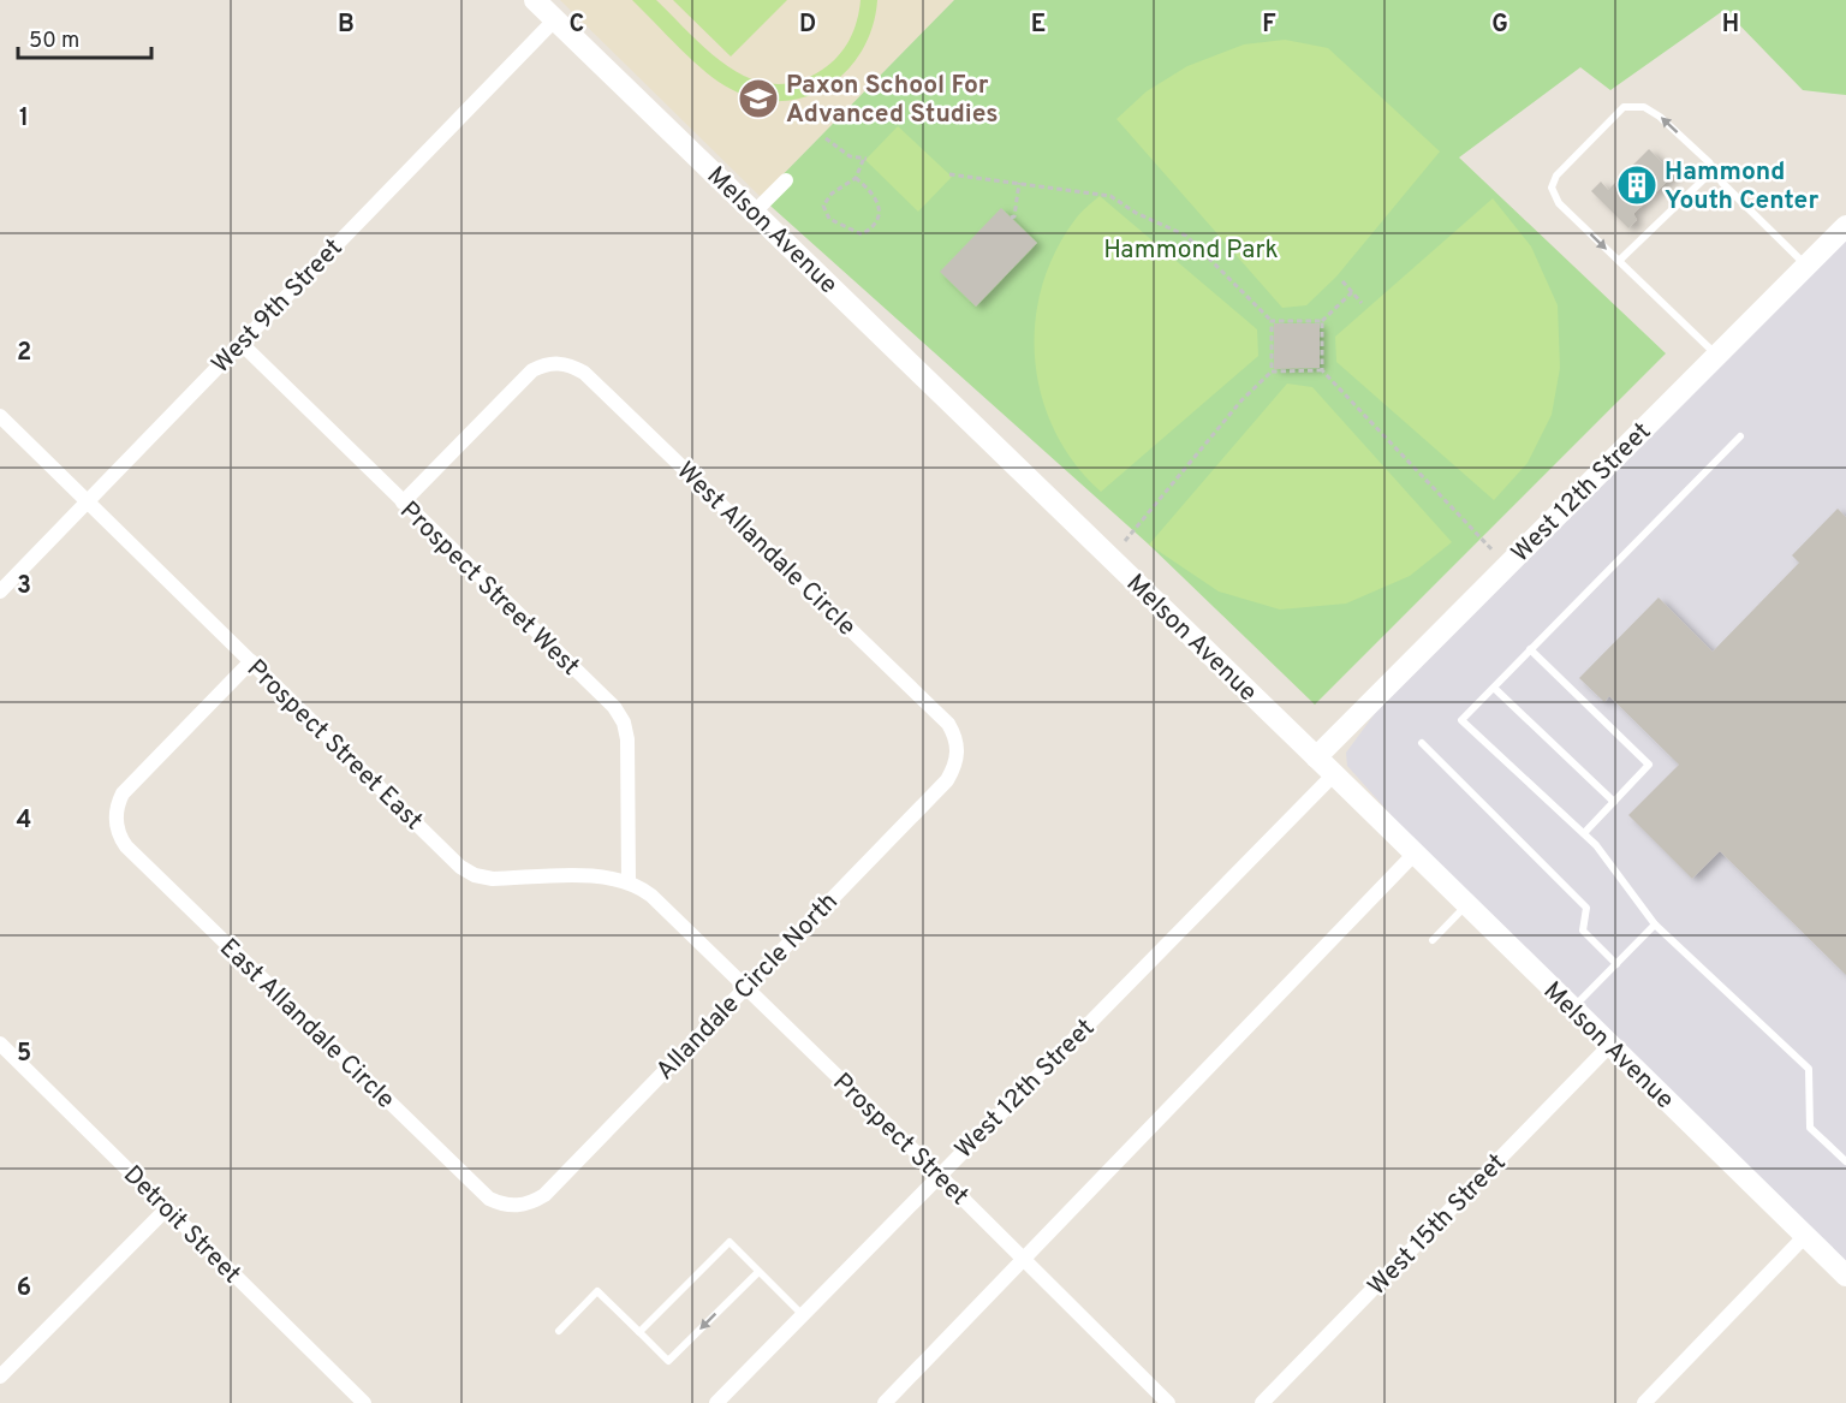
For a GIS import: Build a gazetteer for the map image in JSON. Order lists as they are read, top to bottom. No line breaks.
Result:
{"streets":{"street":["Melson Avenue","West 9th Street","West 12th Street","West Allandale Circle","Prospect Street West","Prospect Street East","Allandale Circle North","East Allandale Circle","Prospect Street","Detroit Street","West 15th Street"]},"crossings":[["Melson Avenue","West 9th Street"],["Melson Avenue","West 12th Street"],["Melson Avenue","West 15th Street"],["West 9th Street","Prospect Street West"],["West 9th Street","Prospect Street East"],["West 12th Street","Prospect Street"],["West Allandale Circle","Prospect Street West"],["West Allandale Circle","Allandale Circle North"],["Prospect Street West","Prospect Street East"],["Prospect Street West","Prospect Street"],["Prospect Street East","East Allandale Circle"],["Prospect Street East","Prospect Street"],["Allandale Circle North","East Allandale Circle"],["Allandale Circle North","Prospect Street"]],"parks":["Hammond Park"],"places":{"school or university":["Paxon School For Advanced Studies"],"building":["Hammond Youth Center"]},"scale_bar":"50 m","grid":{"columns":["B","C","D","E","F","G","H"],"rows":["1","2","3","4","5","6"]}}
